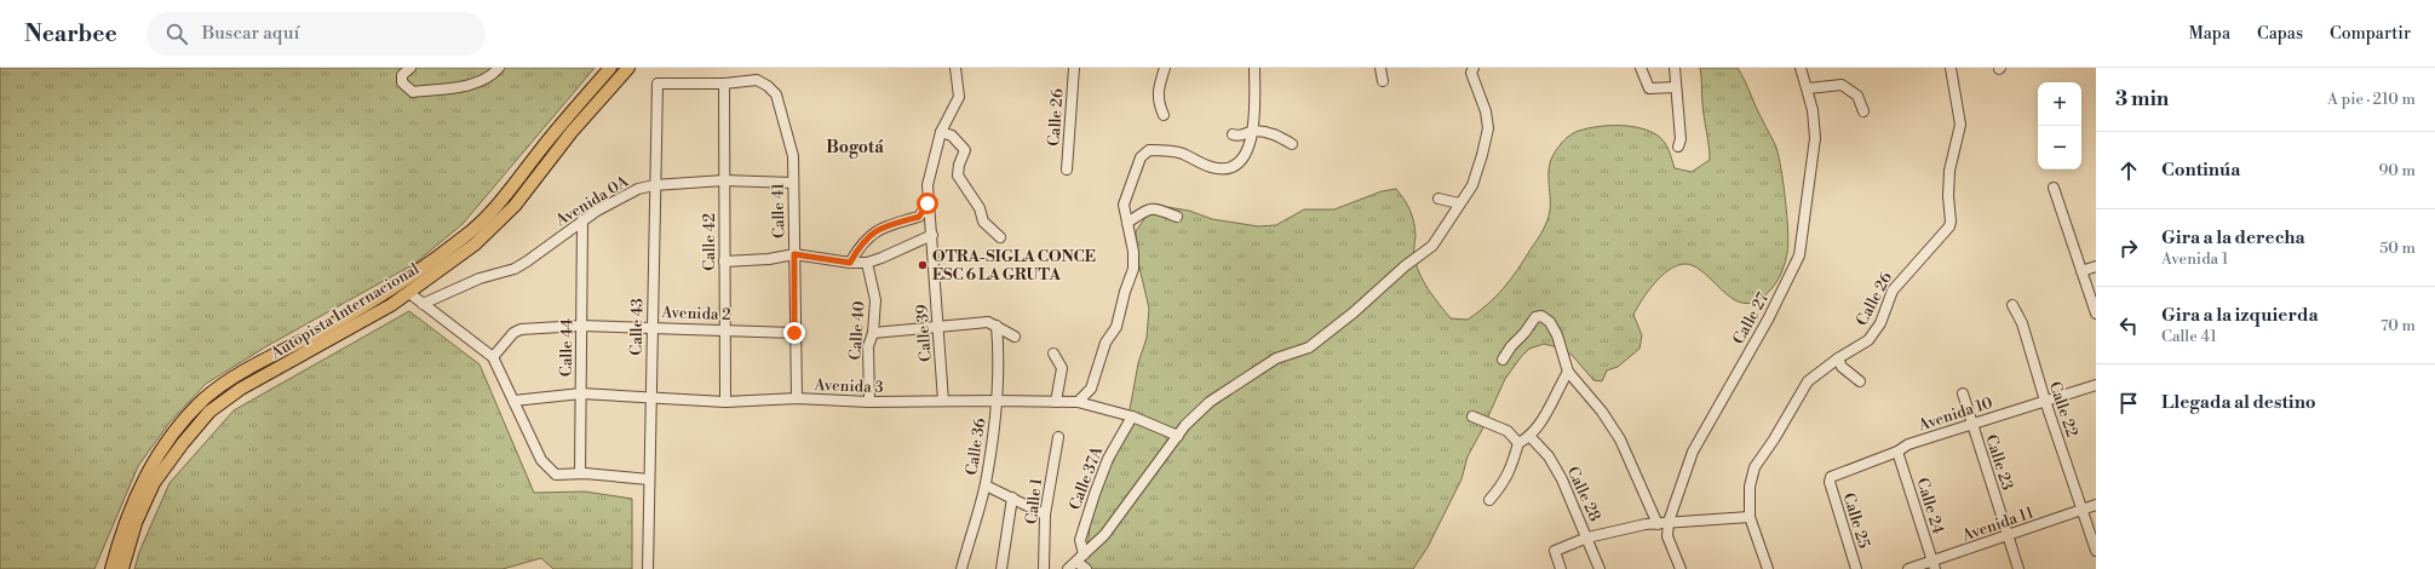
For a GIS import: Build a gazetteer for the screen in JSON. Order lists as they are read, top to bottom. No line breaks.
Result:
{"streets":{"main road":["Autopista Internacional"],"street":["Calle 26","Avenida 0A","Calle 41","Calle 42","Avenida 2","Calle 27","Calle 43","Calle 40","Calle 39","Calle 44","Avenida 3","Calle 22","Avenida 10","Calle 36","Calle 23","Calle 37A","Calle 28","Calle 1","Calle 24","Calle 25","Avenida 11"]},"crossings":[["Avenida 0A","Calle 41"],["Avenida 0A","Calle 42"],["Avenida 0A","Calle 43"],["Avenida 0A","Calle 44"],["Calle 41","Calle 42"],["Calle 41","Avenida 2"],["Calle 41","Calle 43"],["Calle 41","Avenida 3"],["Calle 42","Avenida 2"],["Calle 42","Calle 43"],["Calle 42","Avenida 3"],["Avenida 2","Calle 43"],["Avenida 2","Calle 44"],["Calle 43","Avenida 3"],["Calle 40","Avenida 3"],["Calle 39","Avenida 3"],["Calle 44","Avenida 3"],["Avenida 3","Calle 36"],["Avenida 3","Calle 37A"],["Calle 22","Avenida 10"],["Calle 22","Avenida 11"],["Avenida 10","Calle 23"],["Avenida 10","Calle 24"],["Avenida 10","Calle 25"],["Calle 23","Avenida 11"],["Calle 24","Avenida 11"]],"districts":["Bogotá"],"places":["OTRA-SIGLA CONCE ESC 6 LA GRUTA"],"page":{"header":"Nearbee","search":"Buscar aquí","nav":["Mapa","Capas","Compartir"],"heading":["3 min","A pie · 210 m"],"map_buttons":["+","−"],"list":[["Continúa","90 m"],["Gira a la derecha","Avenida 1","50 m"],["Gira a la izquierda","Calle 41","70 m"],"Llegada al destino"]}}
